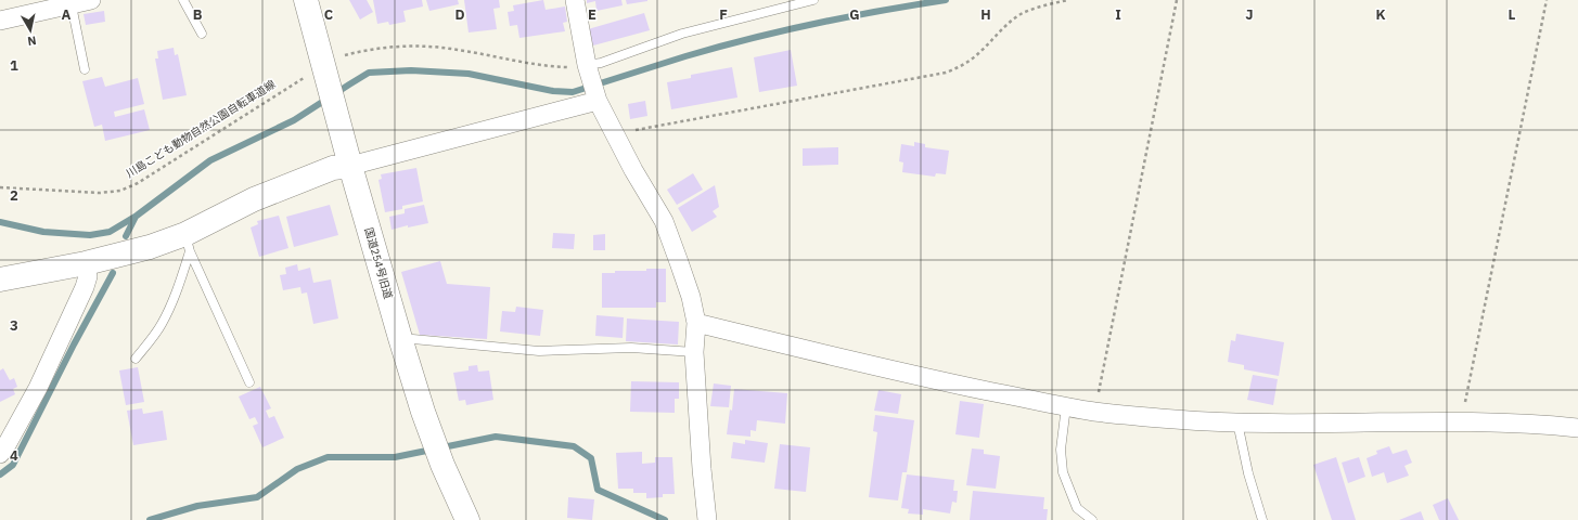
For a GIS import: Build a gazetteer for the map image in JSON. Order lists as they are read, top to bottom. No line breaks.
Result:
{"streets":{"street":["国道254号旧道"],"path":["川島こども動物自然公園自転車道線"]},"crossings":[["川島こども動物自然公園自転車道線","国道254号旧道"]],"north":"bottom","grid":{"columns":["A","B","C","D","E","F","G","H","I","J","K","L"],"rows":["1","2","3","4"]}}
